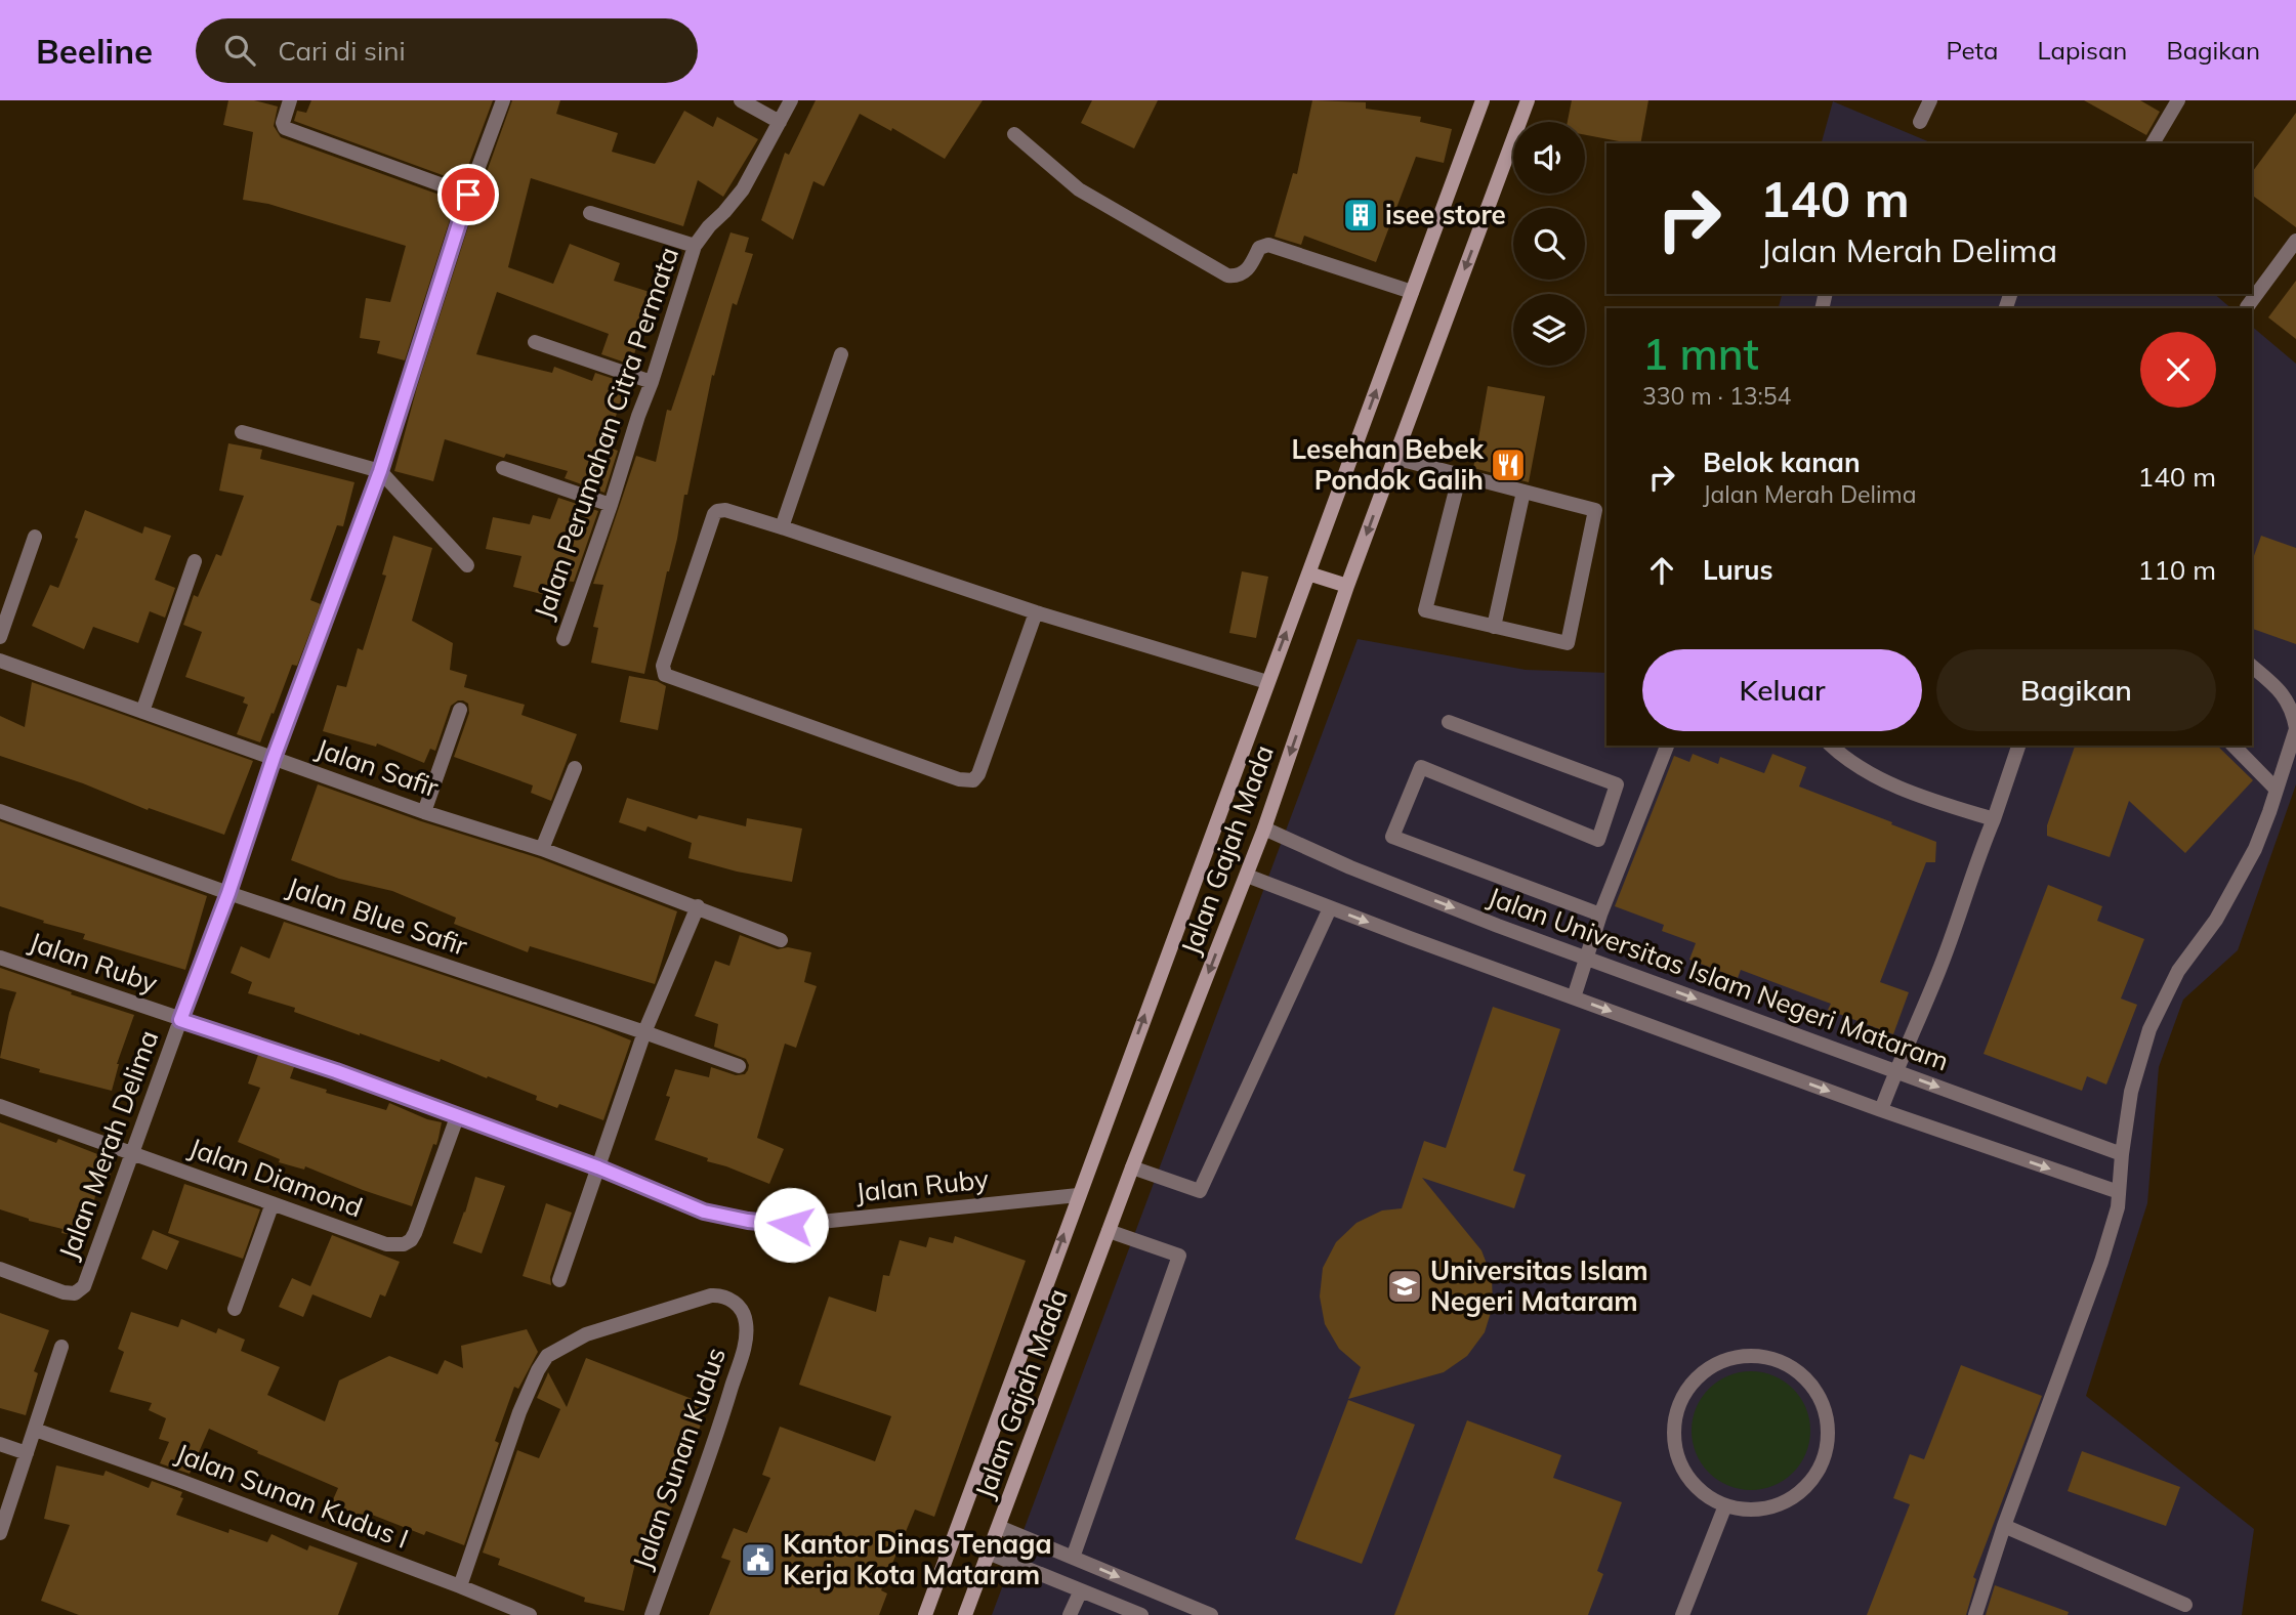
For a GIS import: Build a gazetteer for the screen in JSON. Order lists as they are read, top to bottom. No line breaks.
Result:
{"streets":{"main road":["Jalan Gajah Mada"],"street":["Jalan Perumahan Citra Permata","Jalan Safir","Jalan Blue Safir","Jalan Ruby","Jalan Universitas Islam Negeri Mataram","Jalan Merah Delima","Jalan Diamond","Jalan Sunan Kudus","Jalan Sunan Kudus I"]},"crossings":[["Jalan Safir","Jalan Merah Delima"],["Jalan Gajah Mada","Jalan Ruby"],["Jalan Gajah Mada","Jalan Universitas Islam Negeri Mataram"],["Jalan Blue Safir","Jalan Merah Delima"],["Jalan Ruby","Jalan Merah Delima"],["Jalan Ruby","Jalan Diamond"],["Jalan Merah Delima","Jalan Diamond"],["Jalan Sunan Kudus","Jalan Sunan Kudus I"]],"places":{"building":["isee store"],"restaurant":["Lesehan Bebek Pondok Galih"],"school or university":["Universitas Islam Negeri Mataram"],"public building":["Kantor Dinas Tenaga Kerja Kota Mataram"]},"page":{"header":"Beeline","search":"Cari di sini","nav":["Peta","Lapisan","Bagikan"],"turn":["140 m","Jalan Merah Delima"],"heading":["1 mnt","330 m · 13:54"],"list":[{"name":"Belok kanan","note":"Jalan Merah Delima","value":"140 m"},{"name":"Lurus","value":"110 m"}],"buttons":["Keluar","Bagikan"]}}
